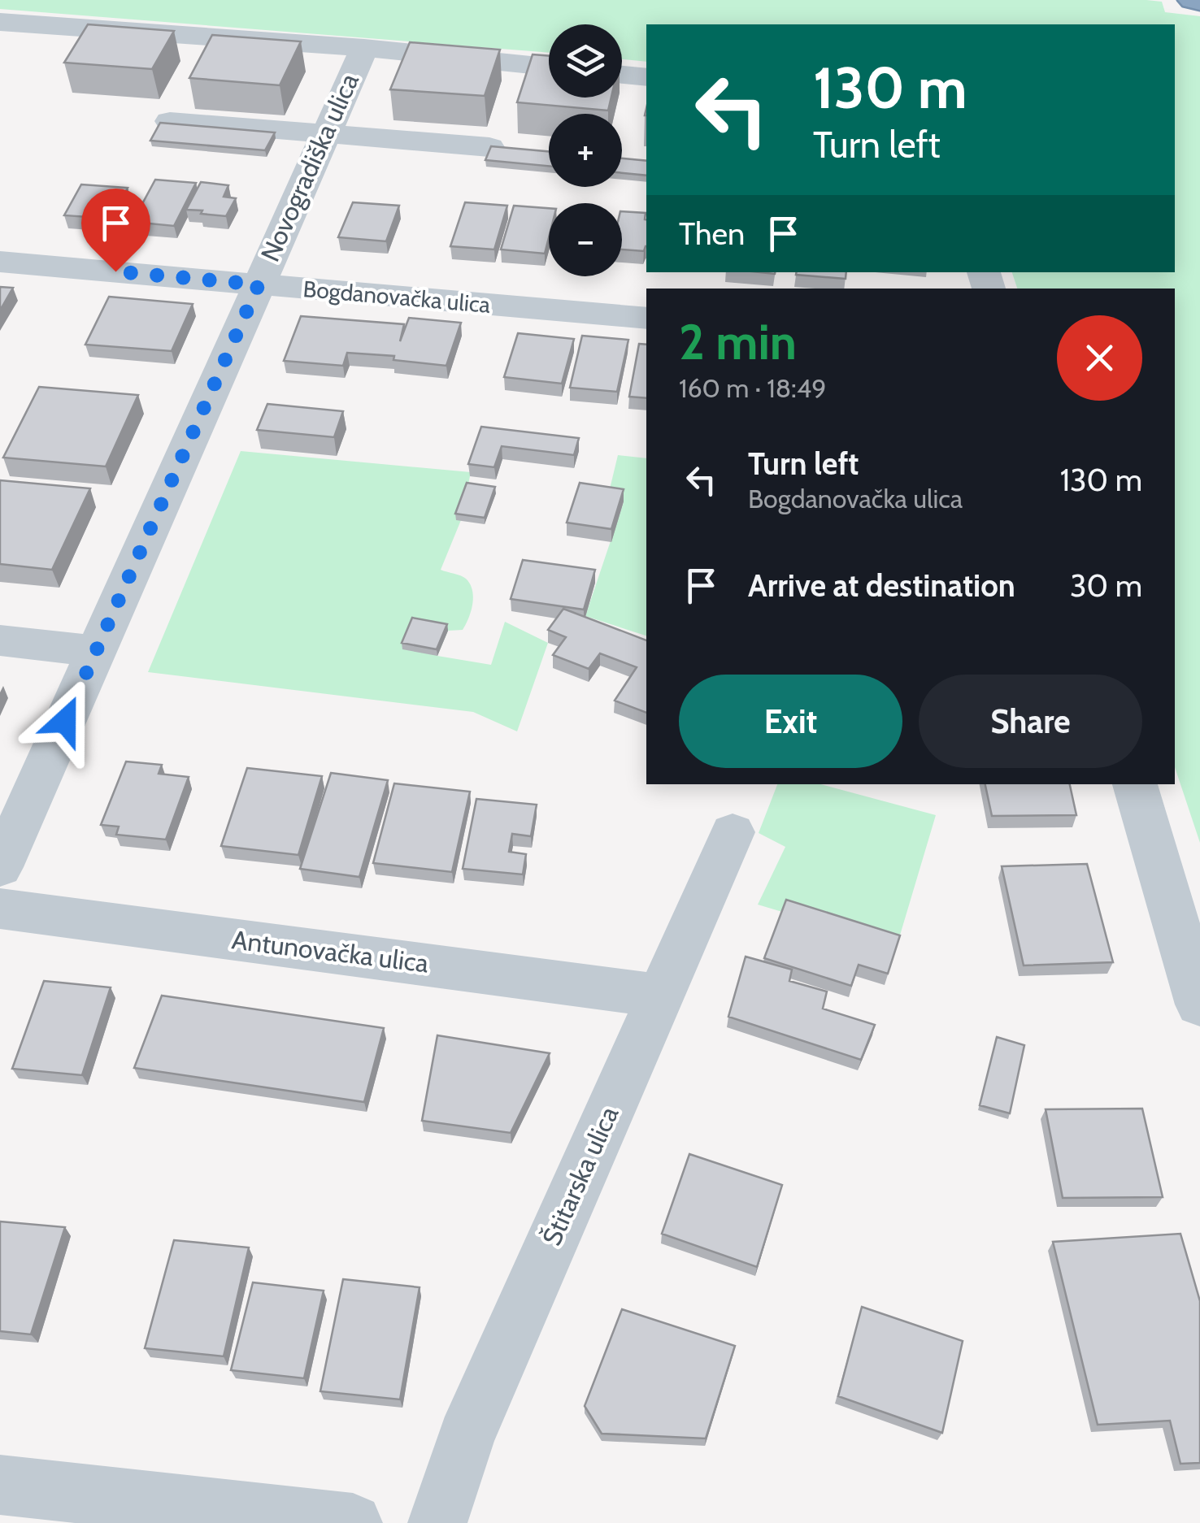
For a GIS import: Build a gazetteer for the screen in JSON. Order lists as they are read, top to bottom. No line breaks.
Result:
{"streets":{"street":["Novogradiška ulica","Bogdanovačka ulica","Antunovačka ulica","Štitarska ulica"]},"crossings":[["Novogradiška ulica","Bogdanovačka ulica"],["Antunovačka ulica","Štitarska ulica"]],"page":{"map_buttons":["+","−"],"turn":["130 m","Turn left"],"then":"Then","heading":["2 min","160 m · 18:49"],"list":[{"name":"Turn left","note":"Bogdanovačka ulica","value":"130 m"},{"name":"Arrive at destination","value":"30 m"}],"buttons":["Exit","Share"]}}
